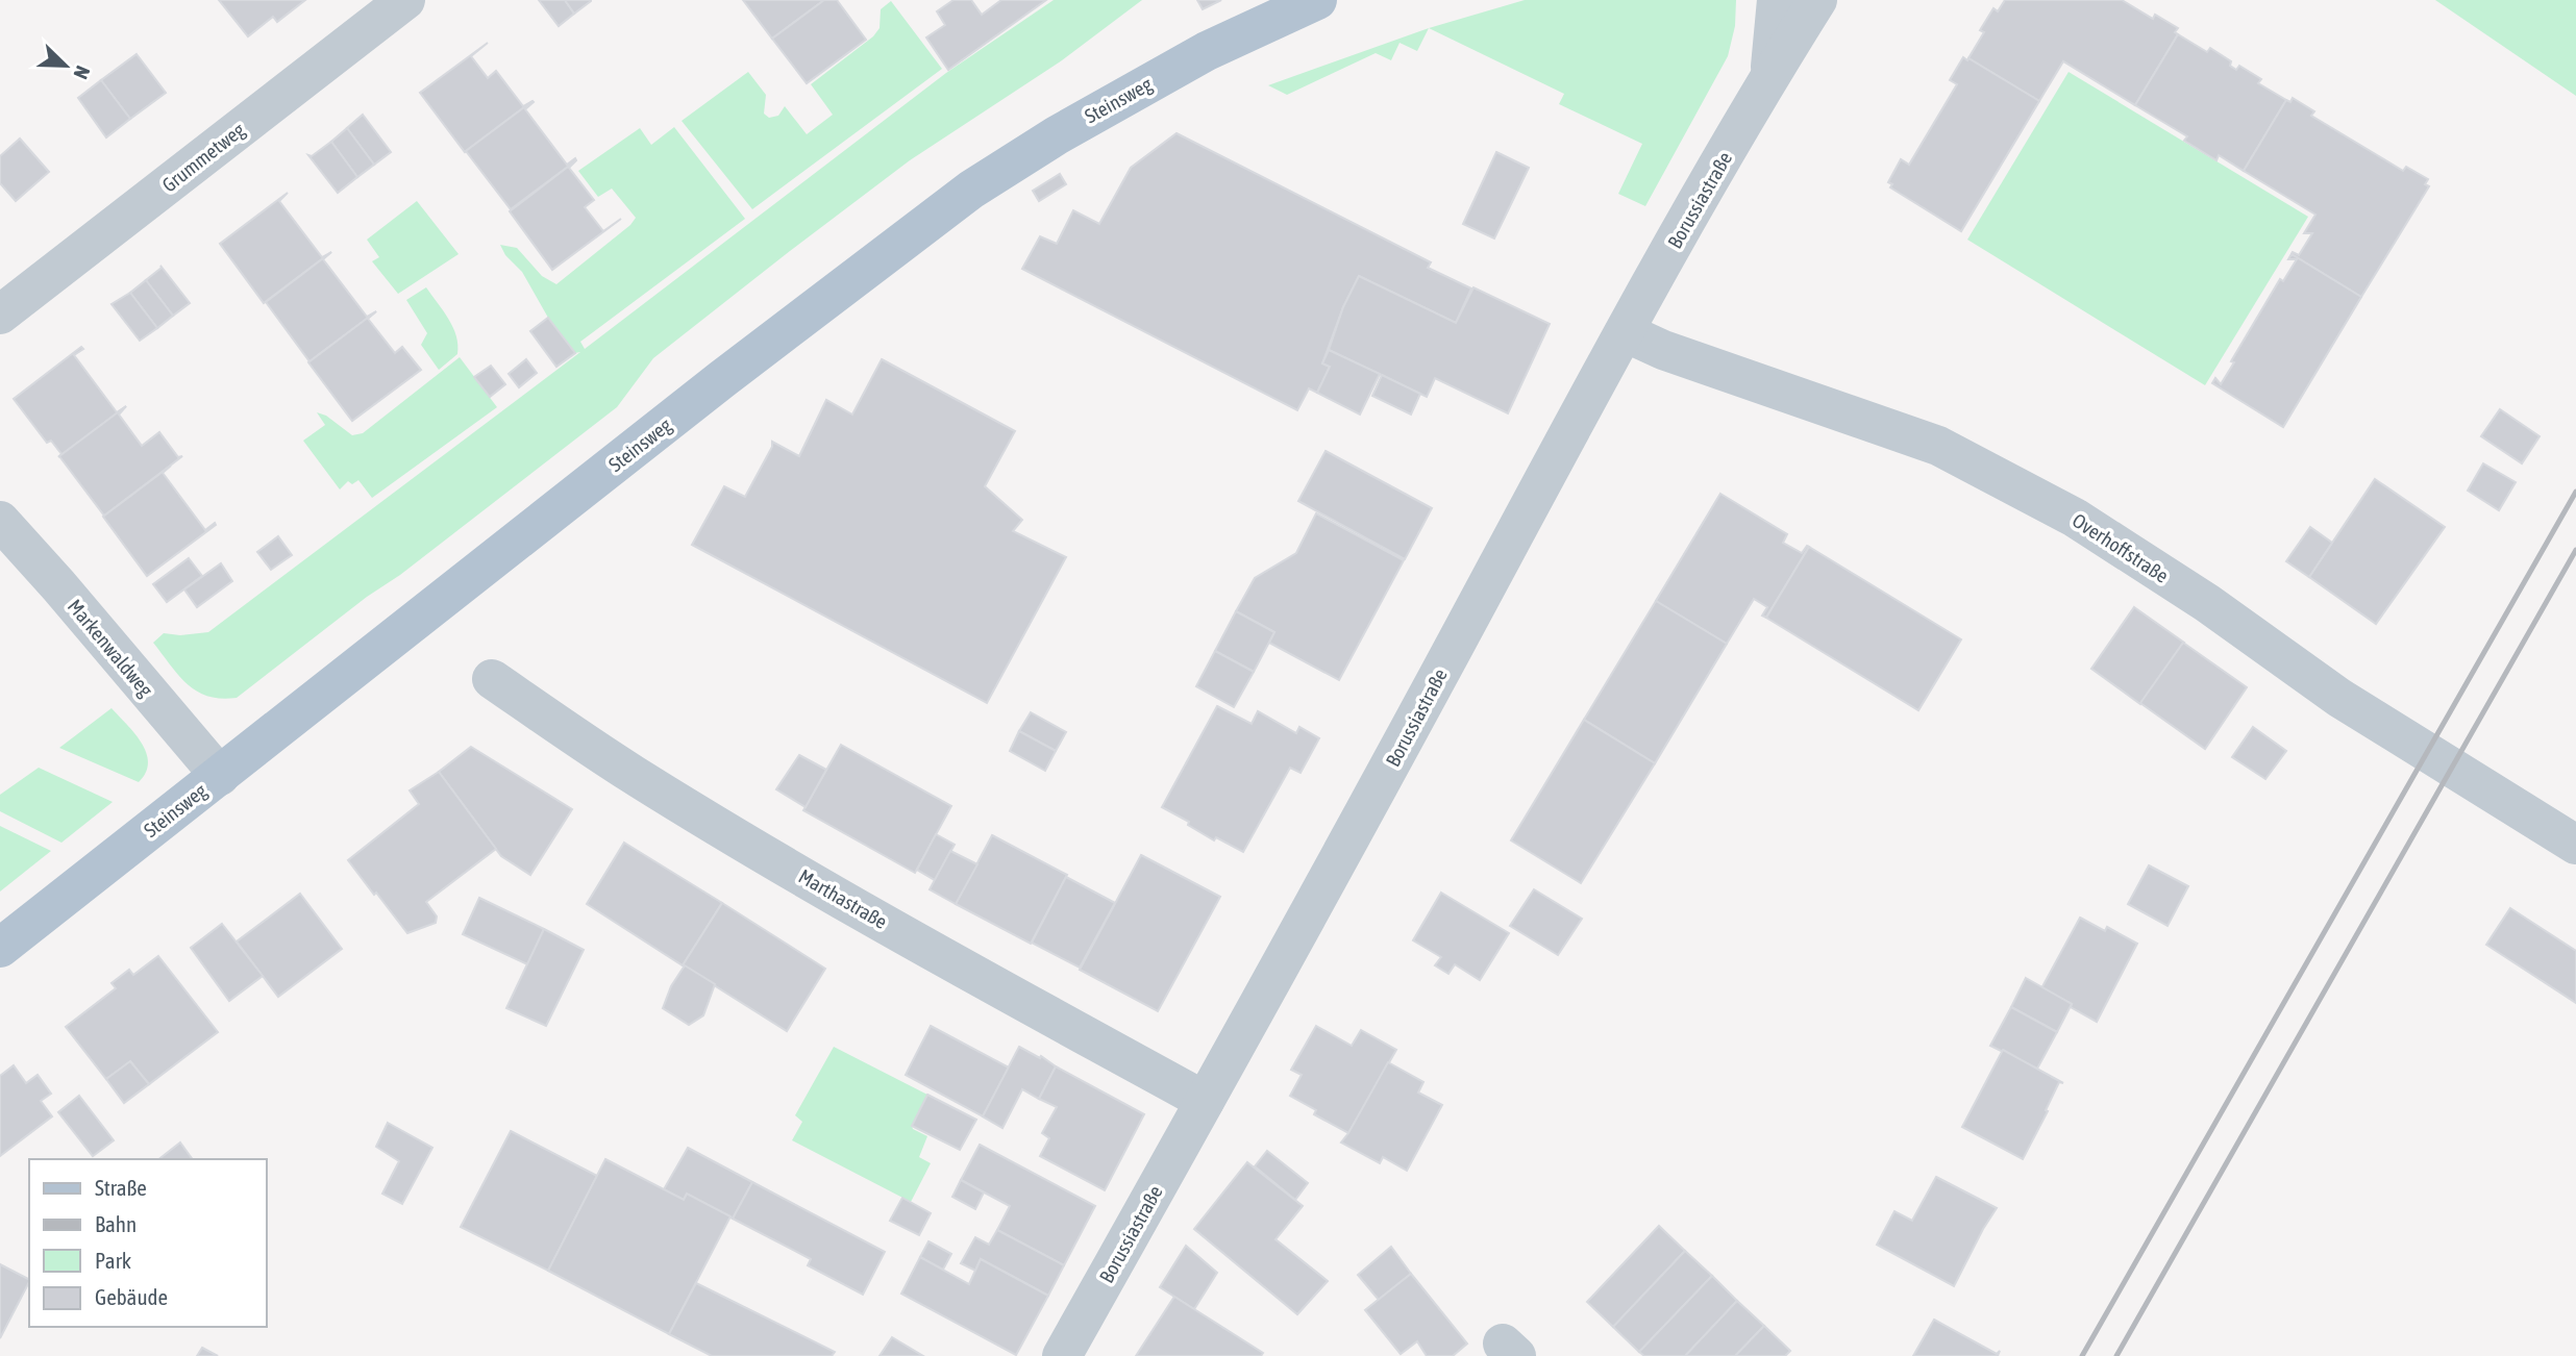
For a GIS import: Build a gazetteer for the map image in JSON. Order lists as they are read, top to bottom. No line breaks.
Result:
{"streets":{"main road":["Steinsweg"],"street":["Grummetweg","Borussiastraße","Overhoffstraße","Markenwaldweg","Marthastraße"]},"crossings":[["Steinsweg","Markenwaldweg"],["Borussiastraße","Overhoffstraße"],["Borussiastraße","Marthastraße"]],"legend":["Straße","Bahn","Park","Gebäude"],"north":"bottom right"}
